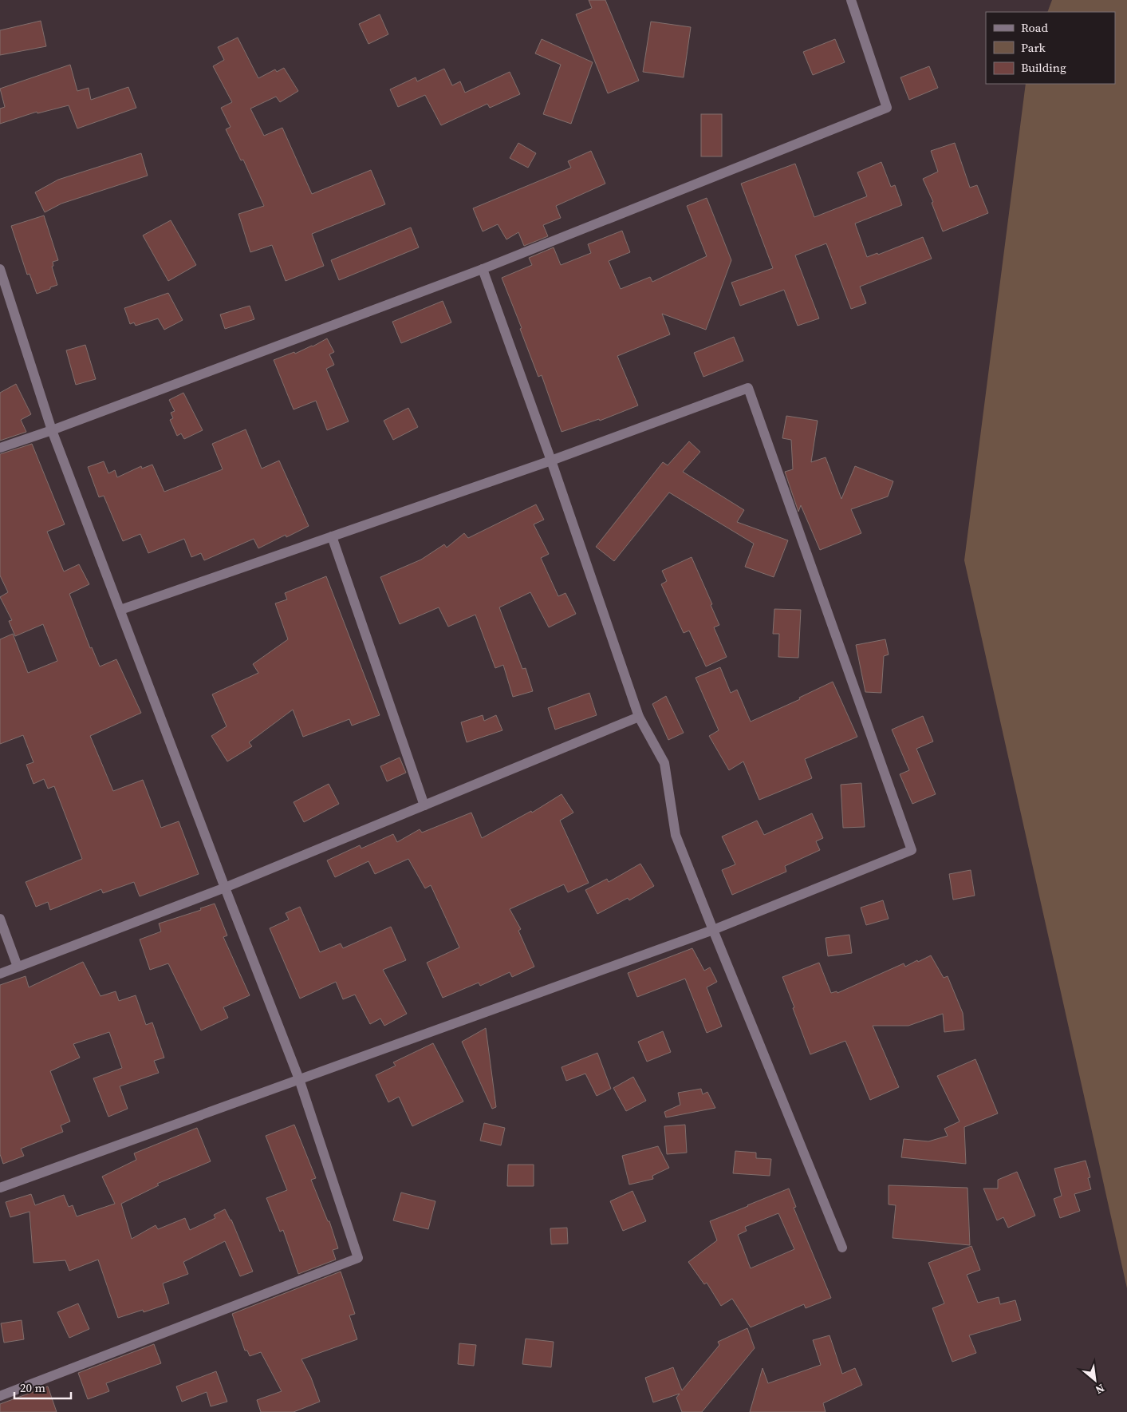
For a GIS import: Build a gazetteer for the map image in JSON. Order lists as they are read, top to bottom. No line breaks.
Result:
{"legend":["Road","Park","Building"],"scale_bar":"20 m","north":"bottom right"}
